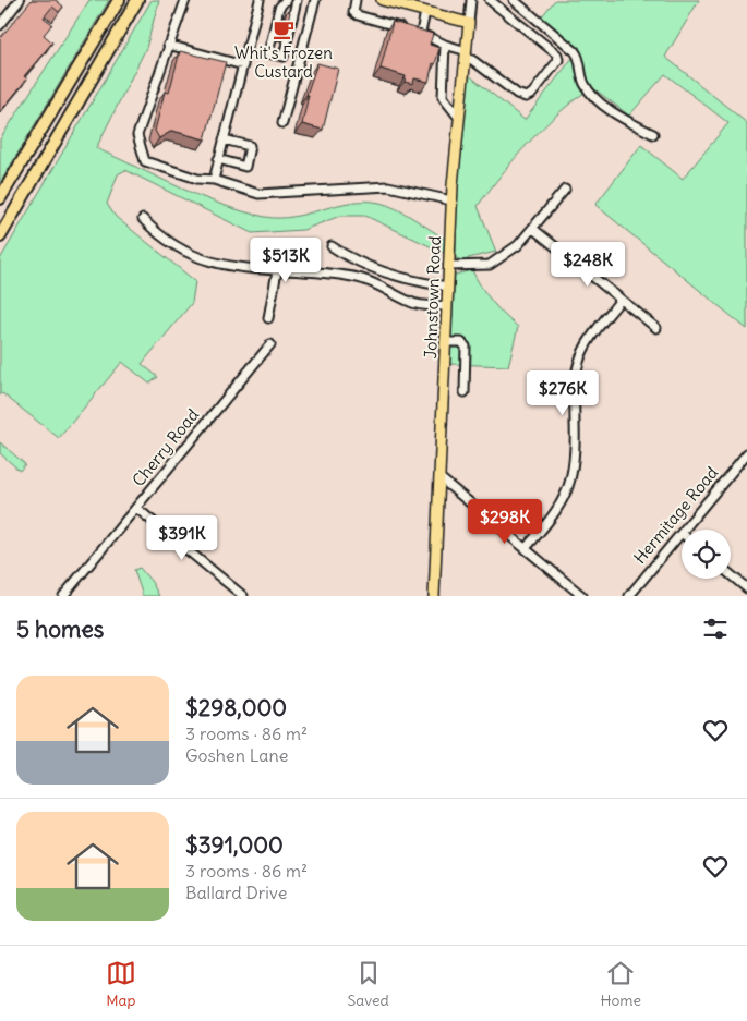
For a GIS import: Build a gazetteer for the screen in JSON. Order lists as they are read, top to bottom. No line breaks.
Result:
{"streets":{"main road":["Johnstown Road"],"street":["Cherry Road","Hermitage Road"]},"places":{"cafe":["Whit's Frozen Custard"]},"page":{"price":["$513K","$248K","$276K","$298K","$391K"],"heading":"5 homes","list":[{"name":"$298,000","note":"3 rooms · 86 m² · Goshen Lane"},{"name":"$391,000","note":"3 rooms · 86 m² · Ballard Drive"}],"tabs":["Map","Saved","Home"]}}
